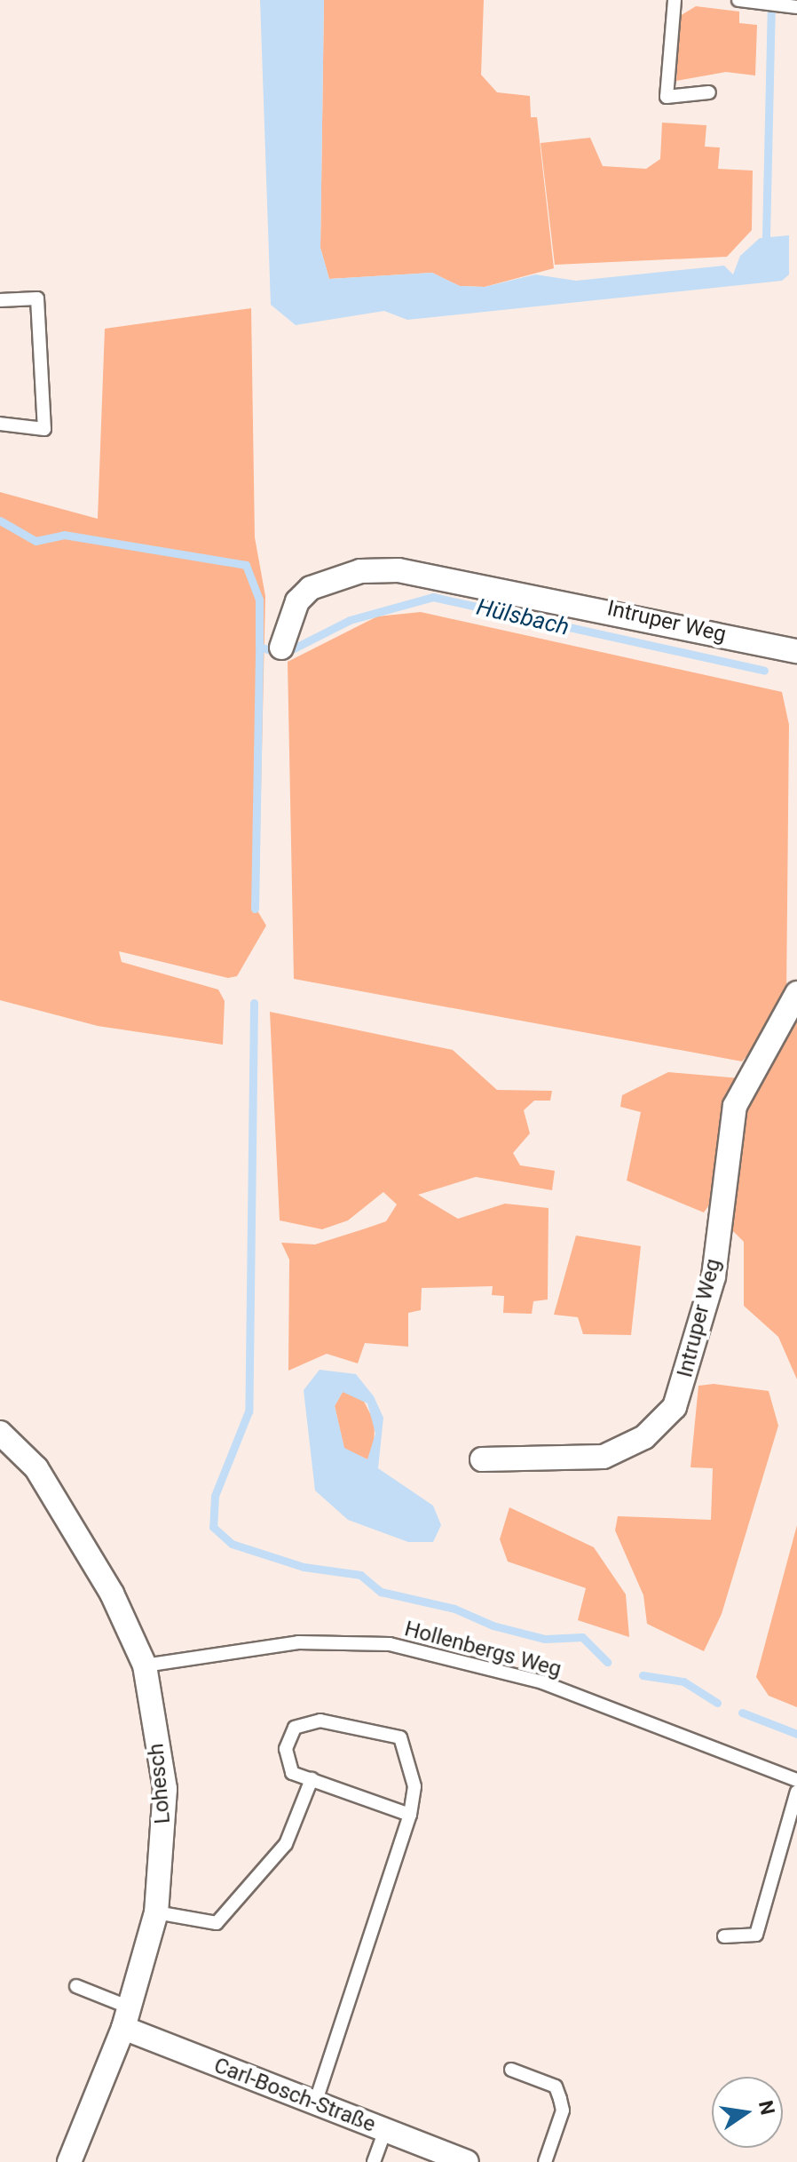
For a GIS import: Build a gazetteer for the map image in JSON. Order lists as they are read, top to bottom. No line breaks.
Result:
{"streets":{"street":["Intruper Weg","Lohesch","Carl-Bosch-Straße"],"lane":["Hollenbergs Weg"]},"crossings":[["Hollenbergs Weg","Lohesch"],["Lohesch","Carl-Bosch-Straße"]],"water":["Hülsbach"],"north":"right"}
